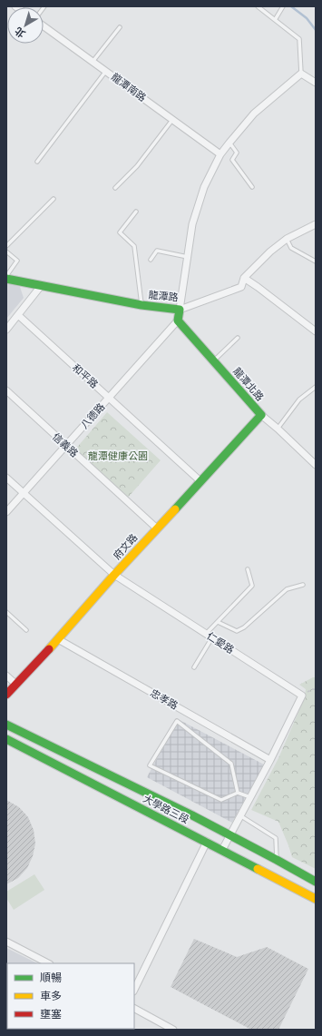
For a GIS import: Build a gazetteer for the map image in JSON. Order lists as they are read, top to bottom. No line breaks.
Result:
{"streets":{"street":["龍潭南路","龍潭路","和平路","龍潭北路","八德路","信義路","府文路","仁愛路","忠孝路","大學路三段"]},"crossings":[["和平路","八德路"],["和平路","府文路"],["龍潭北路","八德路"],["龍潭北路","府文路"],["八德路","信義路"],["八德路","仁愛路"],["信義路","府文路"],["府文路","仁愛路"],["府文路","忠孝路"]],"parks":["龍潭健康公園"],"legend":["順暢","車多","壅塞"],"north":"bottom left"}
